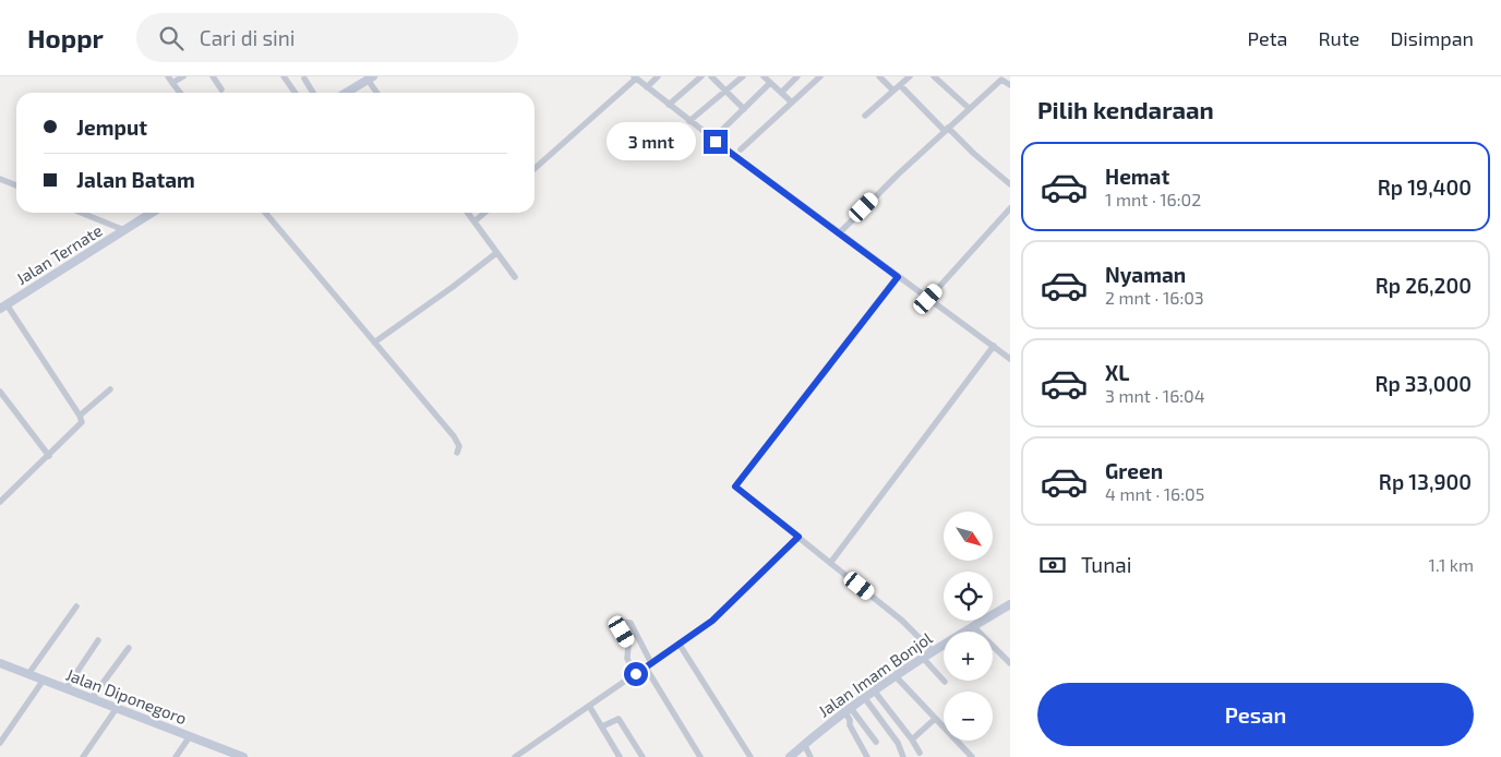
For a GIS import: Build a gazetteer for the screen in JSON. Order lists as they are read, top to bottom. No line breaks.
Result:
{"streets":{"main road":["Jalan Ternate","Jalan Imam Bonjol","Jalan Diponegoro"]},"north":"bottom right","page":{"header":"Hoppr","search":"Cari di sini","nav":["Peta","Rute","Disimpan"],"heading":"Pilih kendaraan","banner":["Jemput","Jalan Batam"],"bubble":"3 mnt","list":[{"name":"Hemat","note":"1 mnt · 16:02","value":"Rp 19,400"},{"name":"Nyaman","note":"2 mnt · 16:03","value":"Rp 26,200"},{"name":"XL","note":"3 mnt · 16:04","value":"Rp 33,000"},{"name":"Green","note":"4 mnt · 16:05","value":"Rp 13,900"}],"map_buttons":["+","−"],"pay":["Tunai","1.1 km"],"buttons":"Pesan"}}
